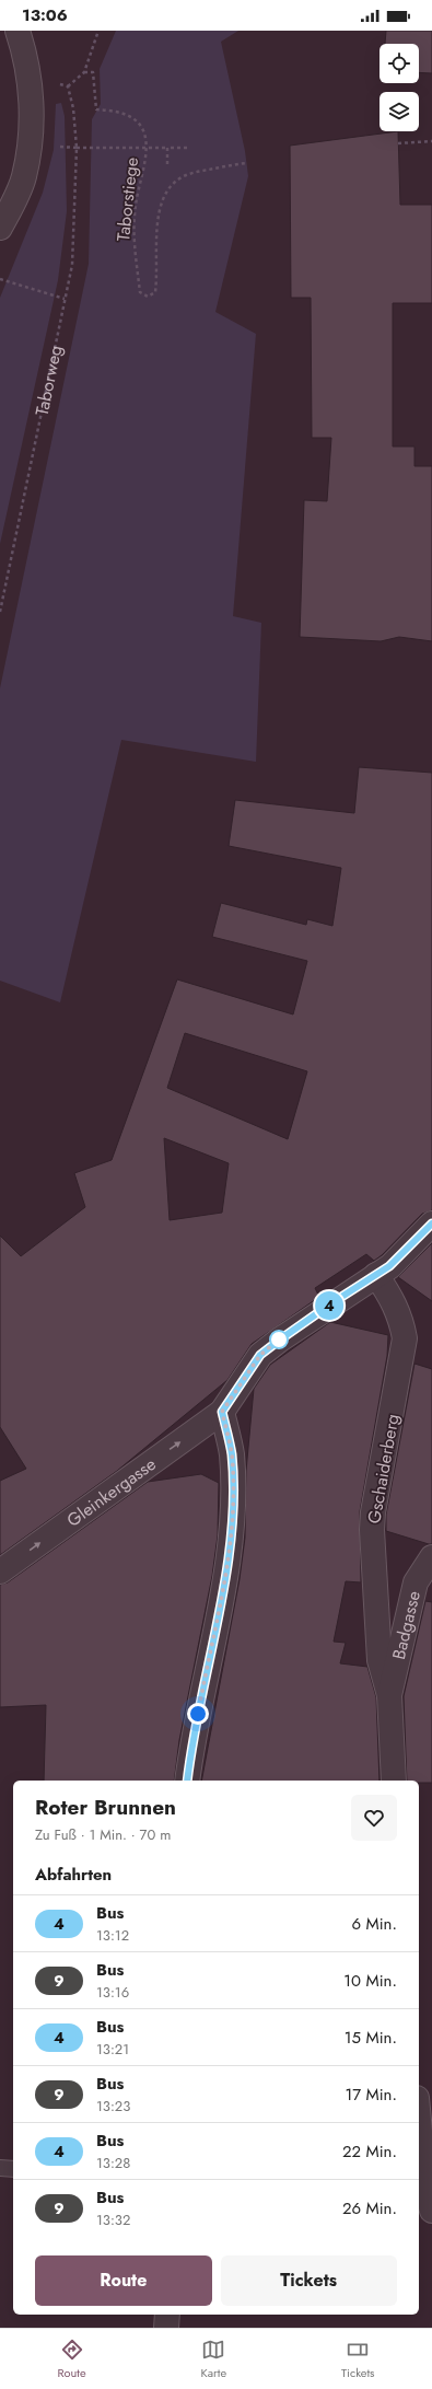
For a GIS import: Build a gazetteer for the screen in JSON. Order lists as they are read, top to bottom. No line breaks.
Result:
{"streets":{"street":["Gschaiderberg","Gleinkergasse","Badgasse"],"path":["Taborstiege","Taborweg"]},"crossings":[["Gschaiderberg","Badgasse"]],"one_way":["Gleinkergasse"],"lines":["bus line 4"],"page":{"status":"13:06","on_map":"4","heading":[["Roter Brunnen","Zu Fuß · 1 Min. · 70 m"],"Abfahrten"],"list":[{"mark":"4","name":"Bus","note":"13:12","value":"6 Min."},{"mark":"9","name":"Bus","note":"13:16","value":"10 Min."},{"mark":"4","name":"Bus","note":"13:21","value":"15 Min."},{"mark":"9","name":"Bus","note":"13:23","value":"17 Min."},{"mark":"4","name":"Bus","note":"13:28","value":"22 Min."},{"mark":"9","name":"Bus","note":"13:32","value":"26 Min."}],"buttons":["Route","Tickets"],"tabs":["Route","Karte","Tickets"]}}
